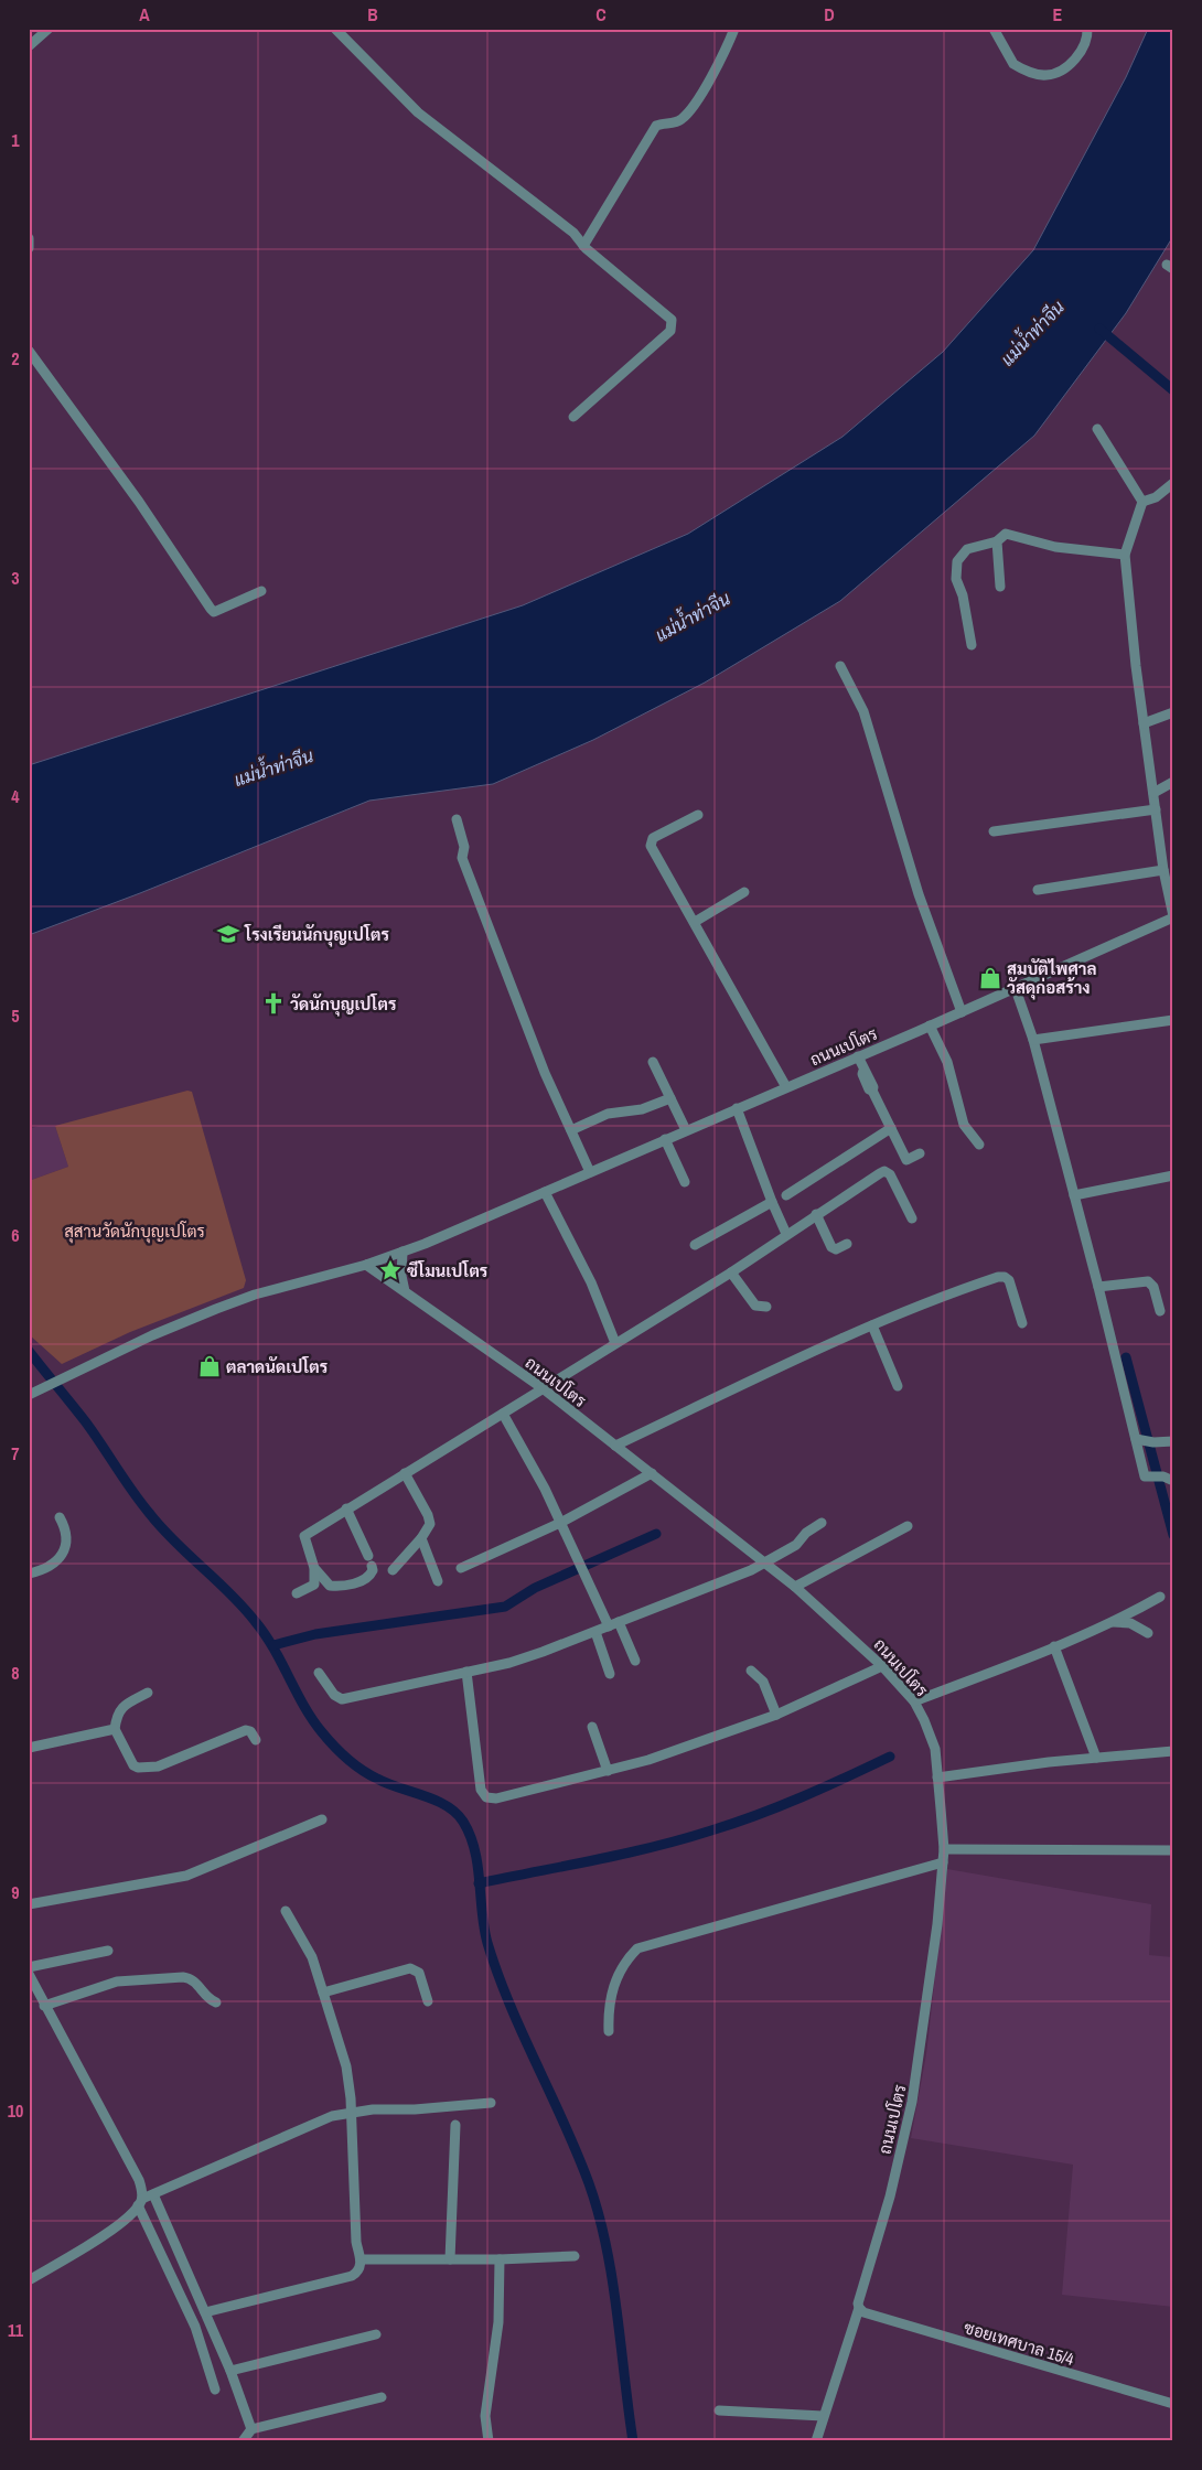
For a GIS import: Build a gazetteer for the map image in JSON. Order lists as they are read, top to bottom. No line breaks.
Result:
{"streets":{"street":["ถนนเปโตร","ซอยเทศบาล 15/4"]},"crossings":[["ถนนเปโตร","ซอยเทศบาล 15/4"]],"water":["แม่น้ำท่าจีน"],"parks":["สุสานวัดนักบุญเปโตร"],"places":{"school or university":["โรงเรียนนักบุญเปโตร"],"shop":["สมบัติไพศาล วัสดุก่อสร้าง","ตลาดนัดเปโตร"],"church":["วัดนักบุญเปโตร"],"place":["ซีโมนเปโตร"]},"grid":{"columns":["A","B","C","D","E"],"rows":["1","2","3","4","5","6","7","8","9","10","11"]}}
